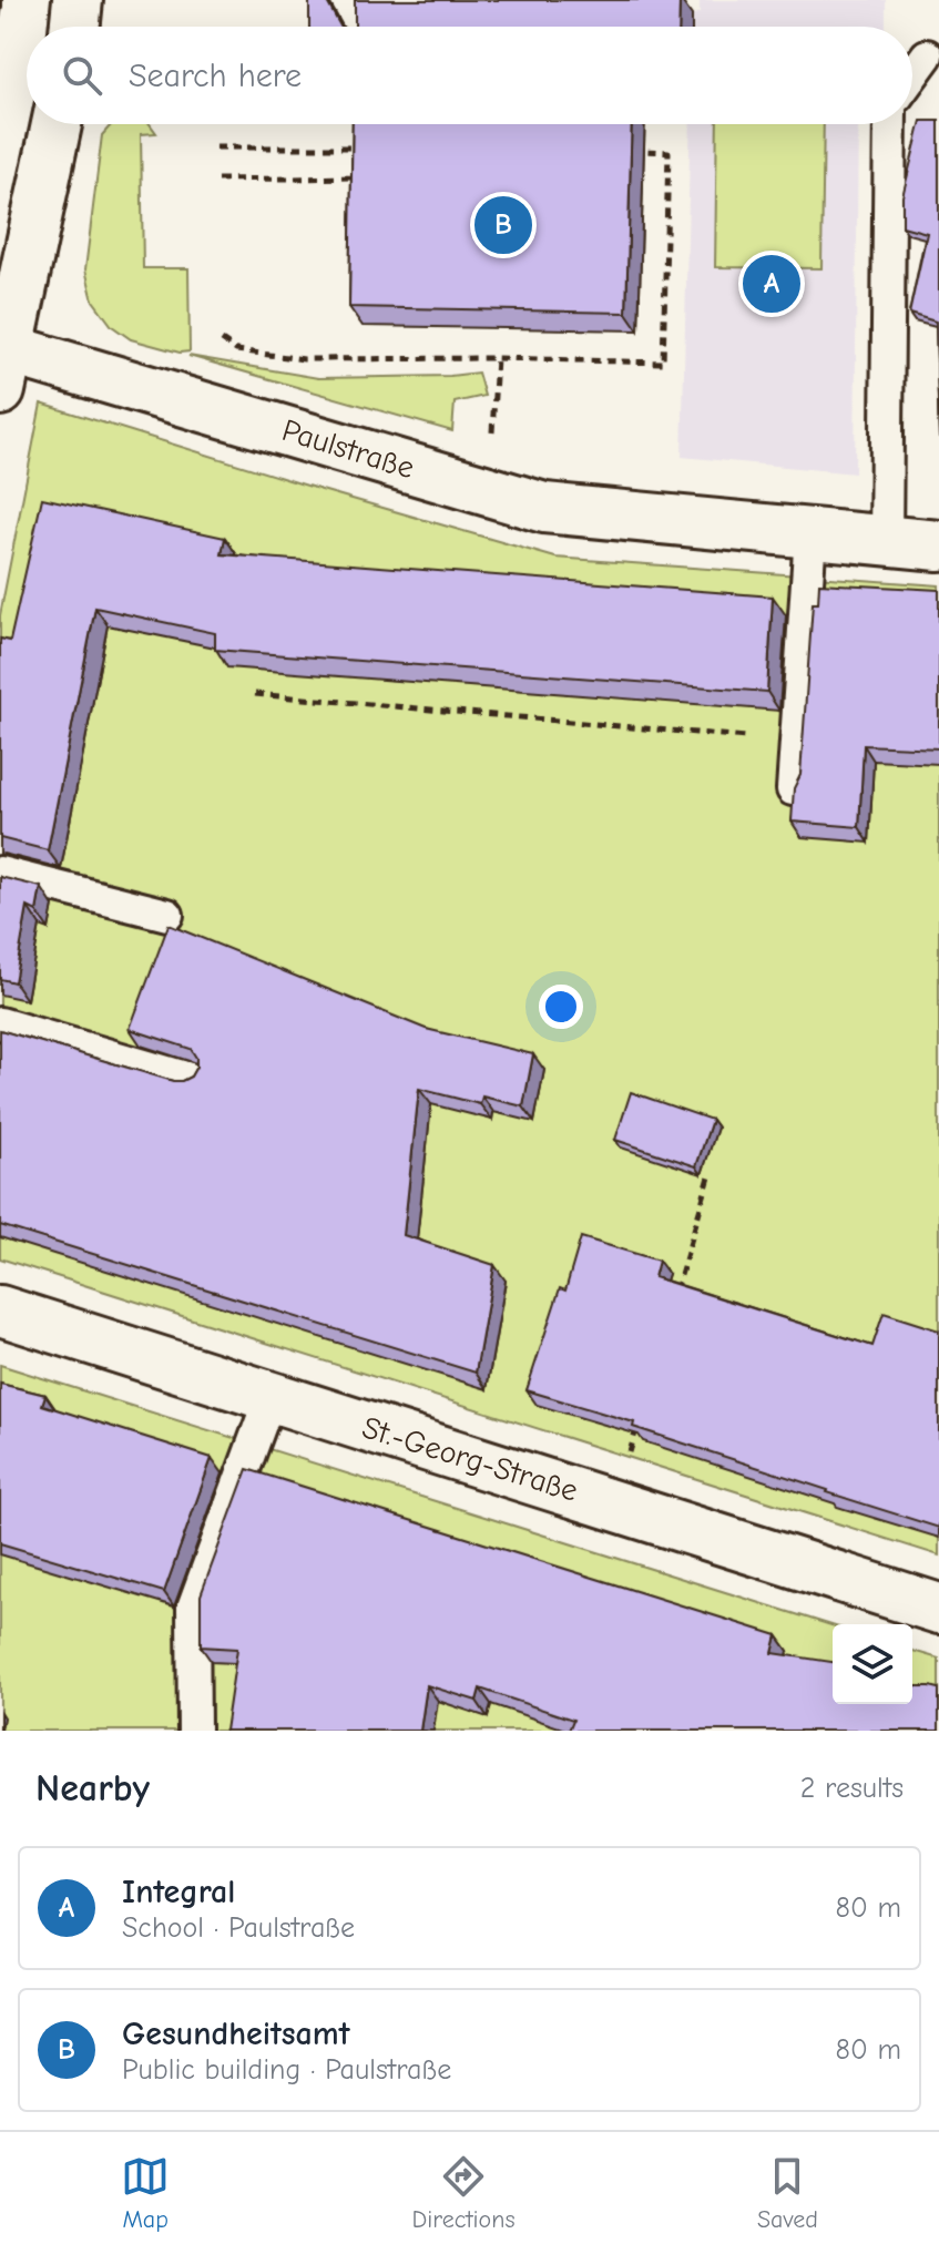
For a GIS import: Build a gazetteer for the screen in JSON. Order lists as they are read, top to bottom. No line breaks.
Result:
{"streets":{"street":["Paulstraße","St.-Georg-Straße"]},"page":{"search":"Search here","pins":["B","A"],"heading":["Nearby","2 results"],"list":[{"mark":"A","name":"Integral","note":"School · Paulstraße","value":"80 m"},{"mark":"B","name":"Gesundheitsamt","note":"Public building · Paulstraße","value":"80 m"}],"nav":["Map","Directions","Saved"]}}
